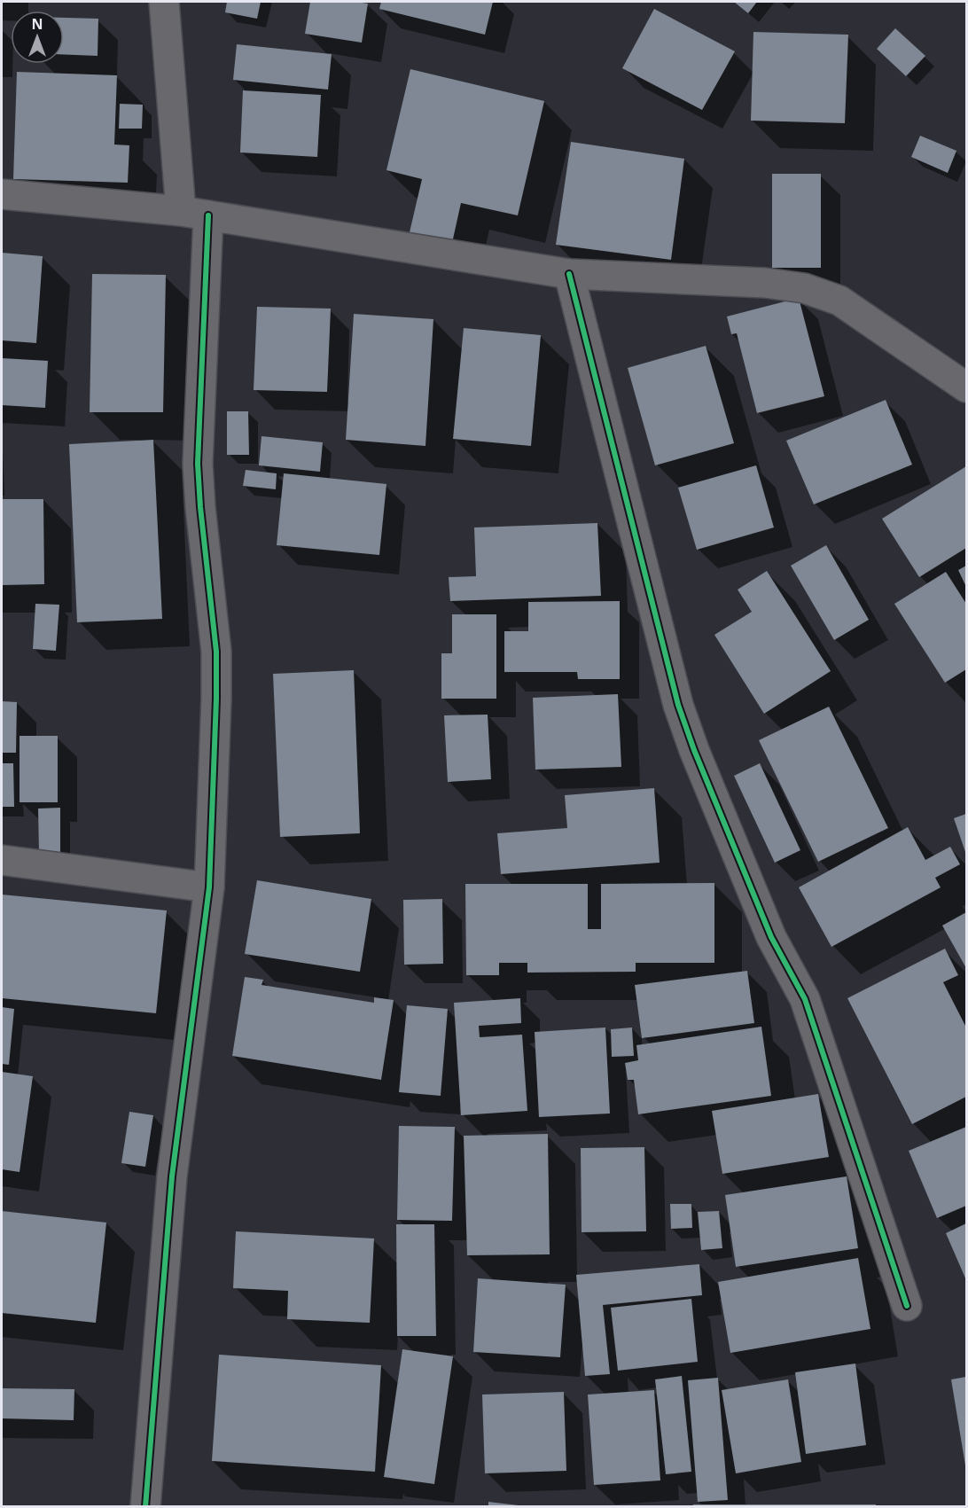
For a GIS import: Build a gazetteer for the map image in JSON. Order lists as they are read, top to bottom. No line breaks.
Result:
{"north":"top"}
